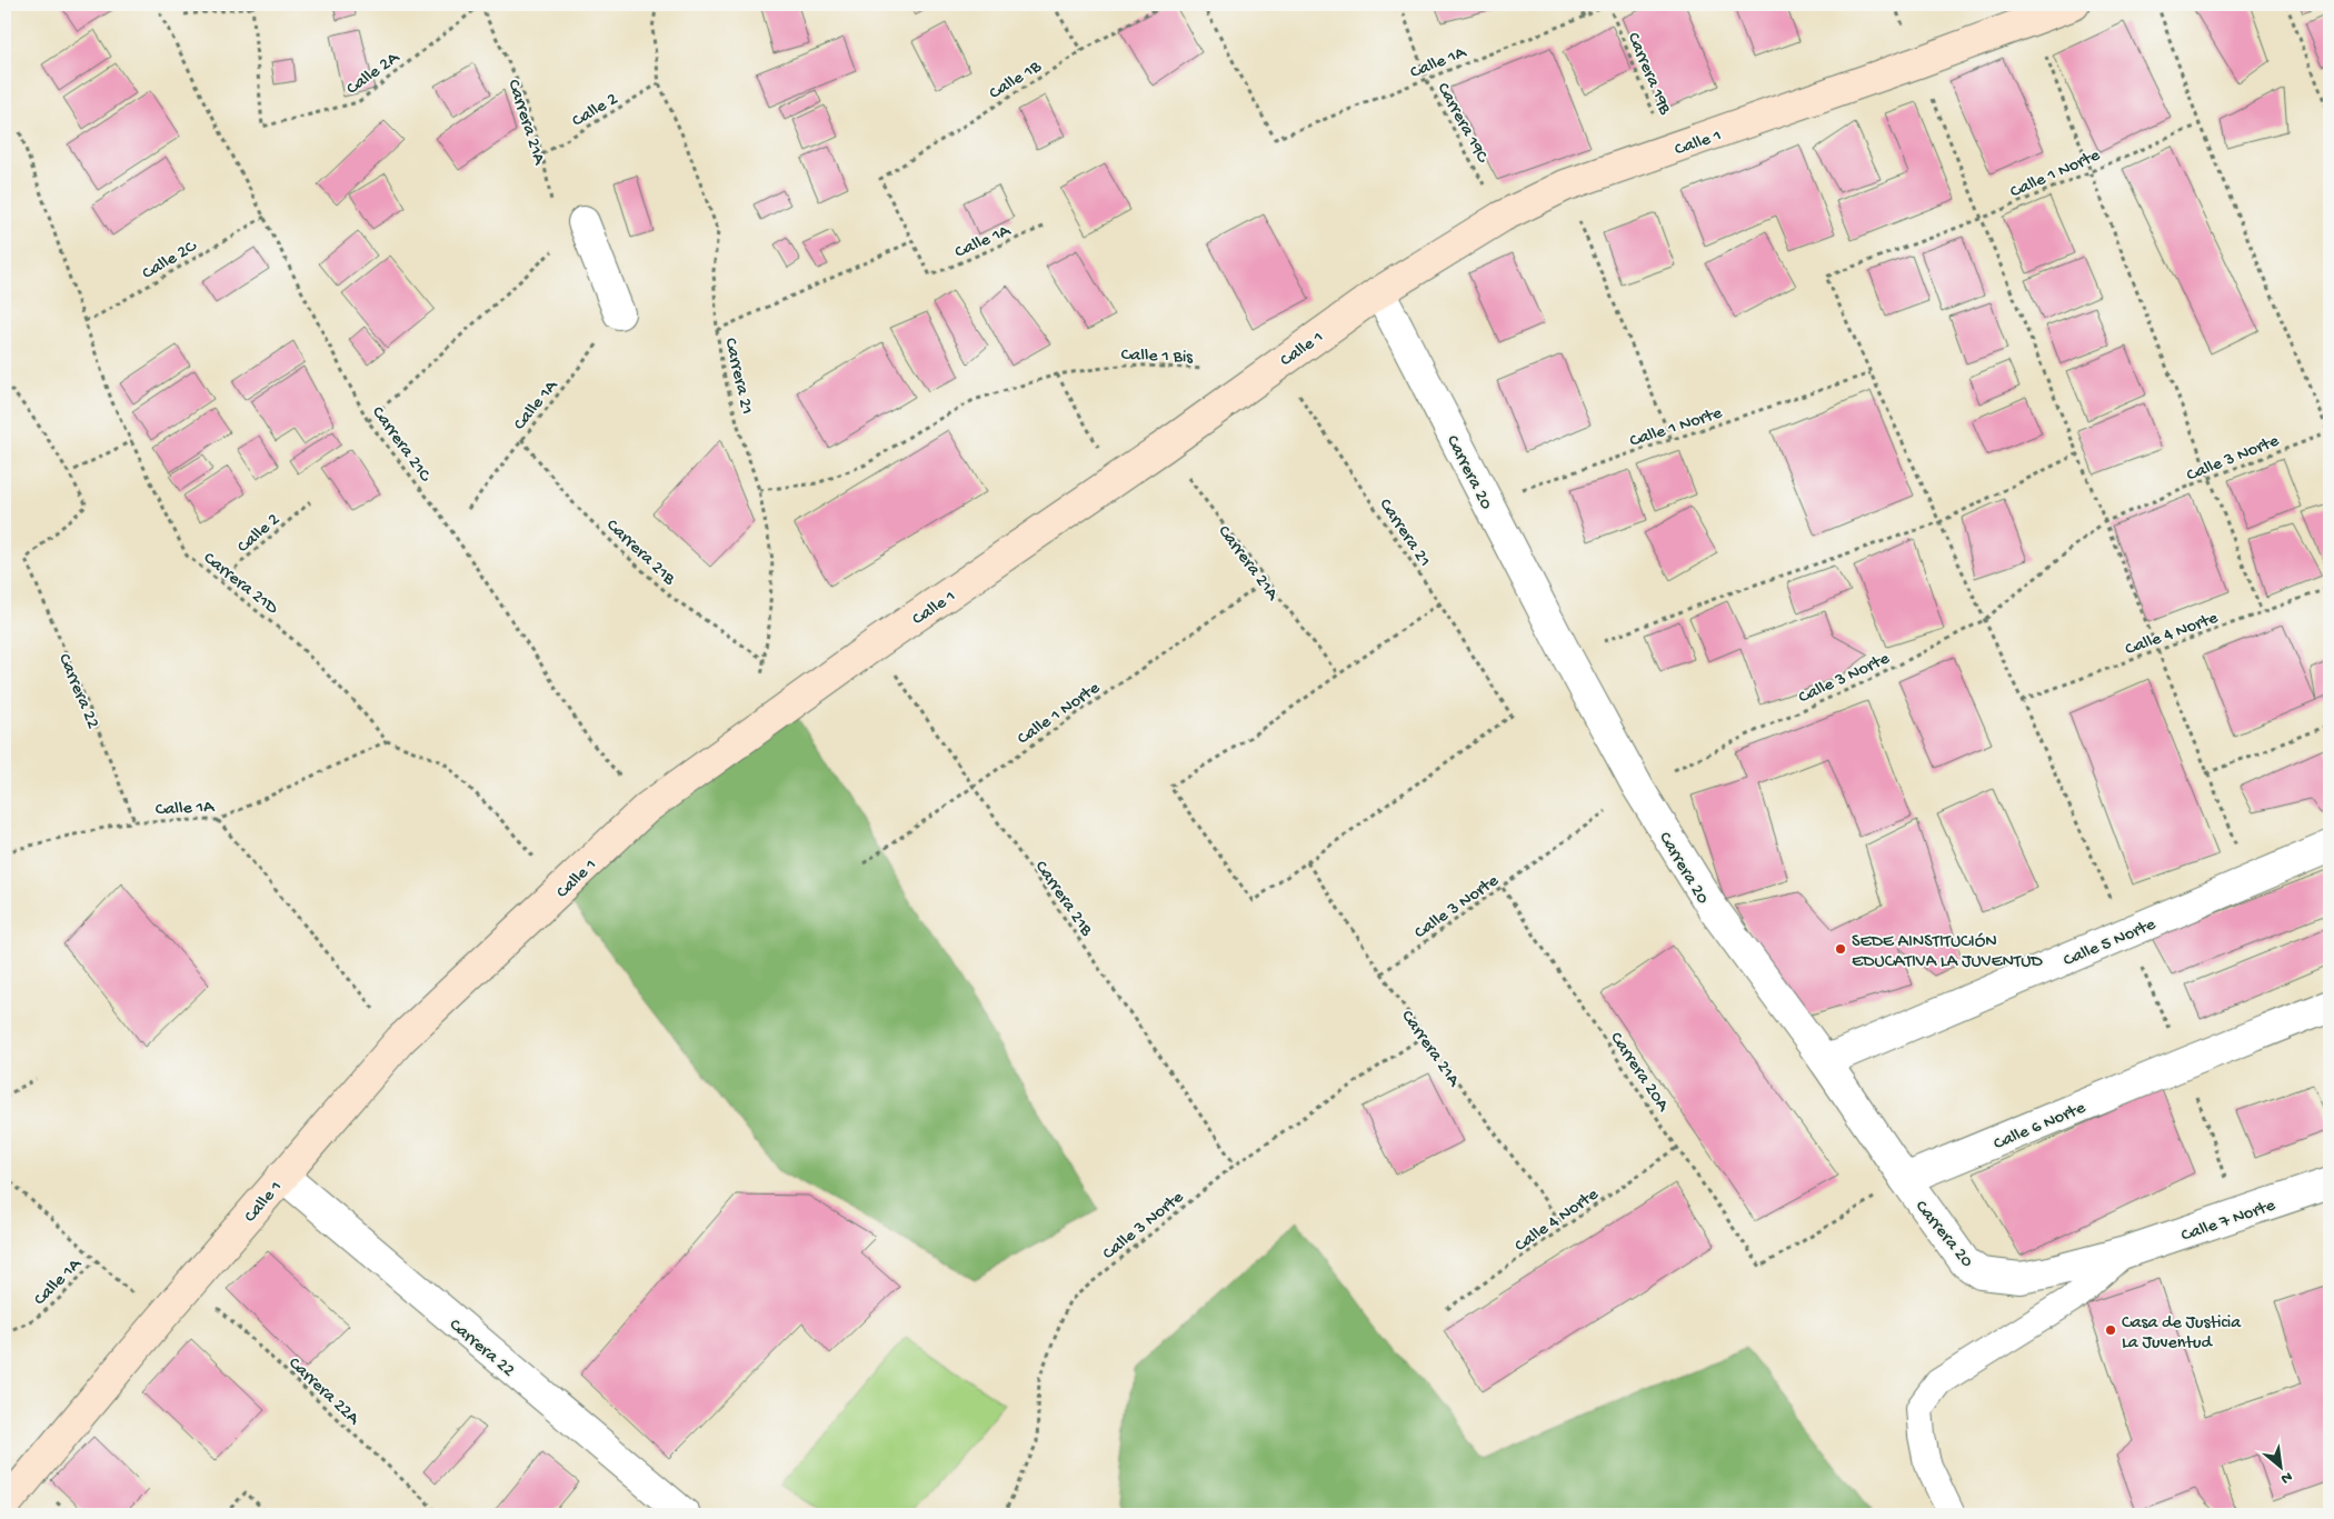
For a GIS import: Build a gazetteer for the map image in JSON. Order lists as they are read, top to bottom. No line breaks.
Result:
{"streets":{"street":["Calle 1","Carrera 20","Carrera 22","Calle 5 Norte","Calle 6 Norte","Calle 7 Norte"],"path":["Calle 1A","Calle 2A","Carrera 19B","Calle 1B","Calle 2","Carrera 21A","Carrera 19C","Calle 1 Norte","Calle 2C","Calle 1 Bis","Carrera 21","Carrera 21C","Calle 3 Norte","Carrera 21B","Carrera 21D","Calle 4 Norte","Carrera 20A","Carrera 22A"]},"crossings":[["Calle 1A","Carrera 19B"],["Calle 1A","Calle 1B"],["Calle 1A","Carrera 19C"],["Calle 1A","Carrera 21B"],["Calle 1A","Carrera 21D"],["Calle 1A","Carrera 22"],["Calle 2A","Carrera 21A"],["Carrera 19B","Calle 1"],["Calle 2","Carrera 21A"],["Calle 2","Carrera 21"],["Calle 2","Carrera 21D"],["Carrera 21A","Calle 1"],["Carrera 21A","Calle 1 Norte"],["Carrera 21A","Carrera 21"],["Carrera 21A","Calle 3 Norte"],["Carrera 21A","Calle 4 Norte"],["Carrera 19C","Calle 1"],["Calle 1","Calle 1 Bis"],["Calle 1","Carrera 21"],["Calle 1","Carrera 21C"],["Calle 1","Carrera 20"],["Calle 1","Carrera 21B"],["Calle 1","Carrera 21D"],["Calle 1","Carrera 22"],["Calle 1","Carrera 22A"],["Calle 1 Norte","Carrera 20"],["Calle 1 Norte","Carrera 21B"],["Calle 2C","Carrera 21C"],["Calle 2C","Carrera 21D"],["Calle 1 Bis","Carrera 21"],["Carrera 21","Carrera 21B"],["Calle 3 Norte","Carrera 20"],["Calle 3 Norte","Carrera 21B"],["Calle 3 Norte","Carrera 20A"],["Carrera 20","Calle 5 Norte"],["Carrera 20","Carrera 20A"],["Carrera 20","Calle 6 Norte"],["Carrera 20","Calle 7 Norte"],["Calle 4 Norte","Carrera 20A"],["Carrera 20A","Calle 6 Norte"]],"places":["SEDE AINSTITUCIÓN EDUCATIVA LA JUVENTUD","Casa de Justicia La Juventud"],"north":"bottom right"}
